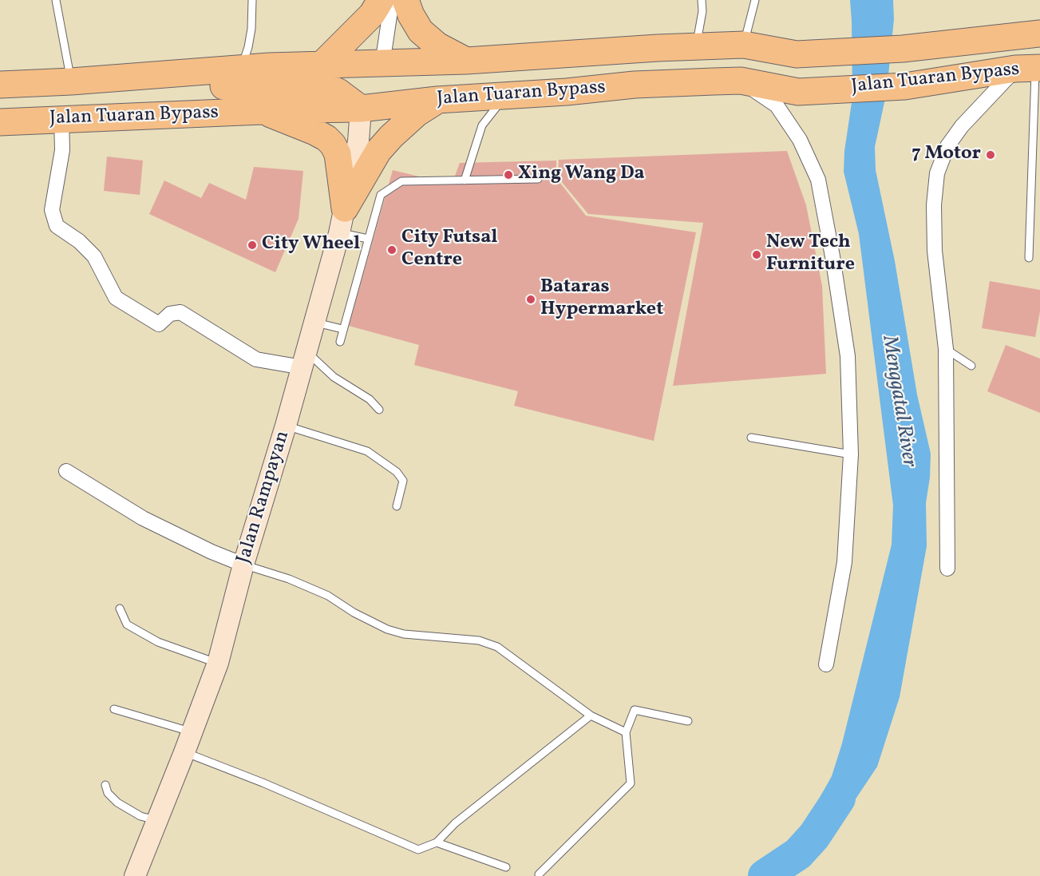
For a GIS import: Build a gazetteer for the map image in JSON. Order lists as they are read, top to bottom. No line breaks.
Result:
{"streets":{"highway":["Jalan Tuaran Bypass"],"street":["Jalan Rampayan"]},"crossings":[["Jalan Tuaran Bypass","Jalan Rampayan"]],"water":["Menggatal River"],"places":["7 Motor","Xing Wang Da","City Wheel","City Futsal Centre","New Tech Furniture","Bataras Hypermarket"]}
